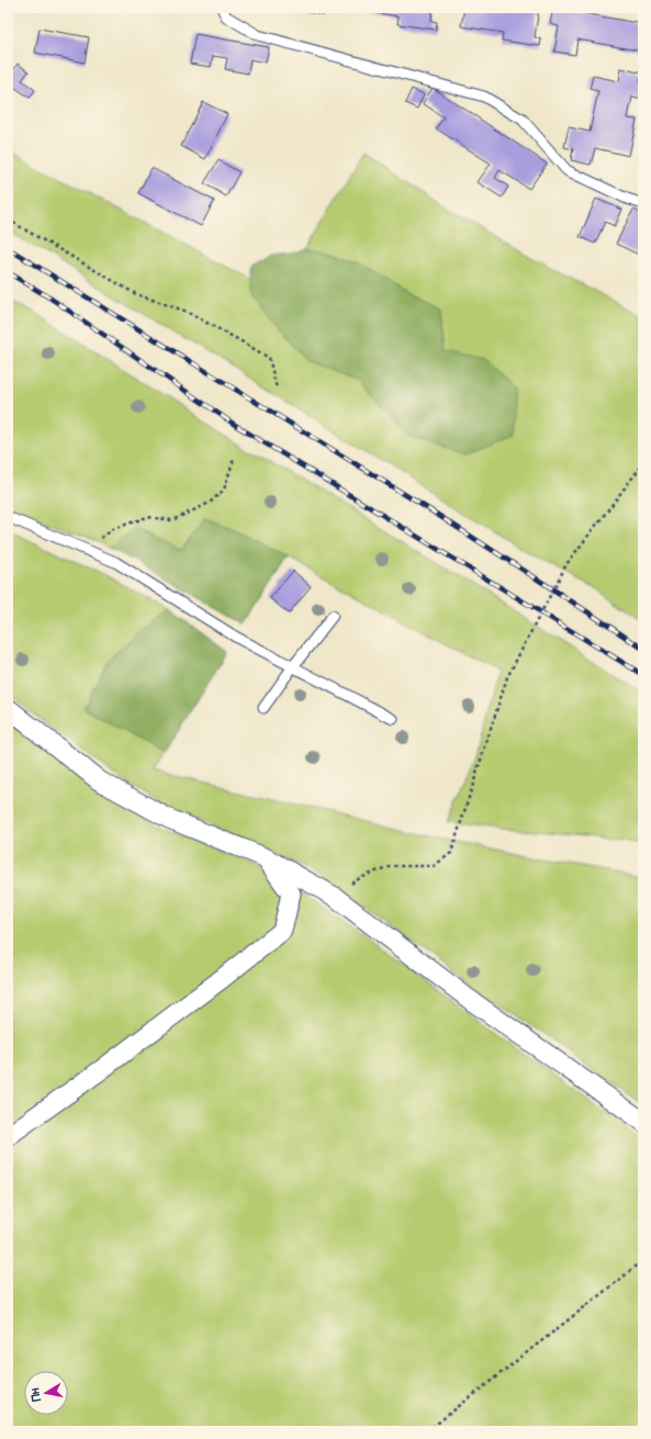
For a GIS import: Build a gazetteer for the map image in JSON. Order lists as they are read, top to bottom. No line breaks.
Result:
{"north":"left"}
